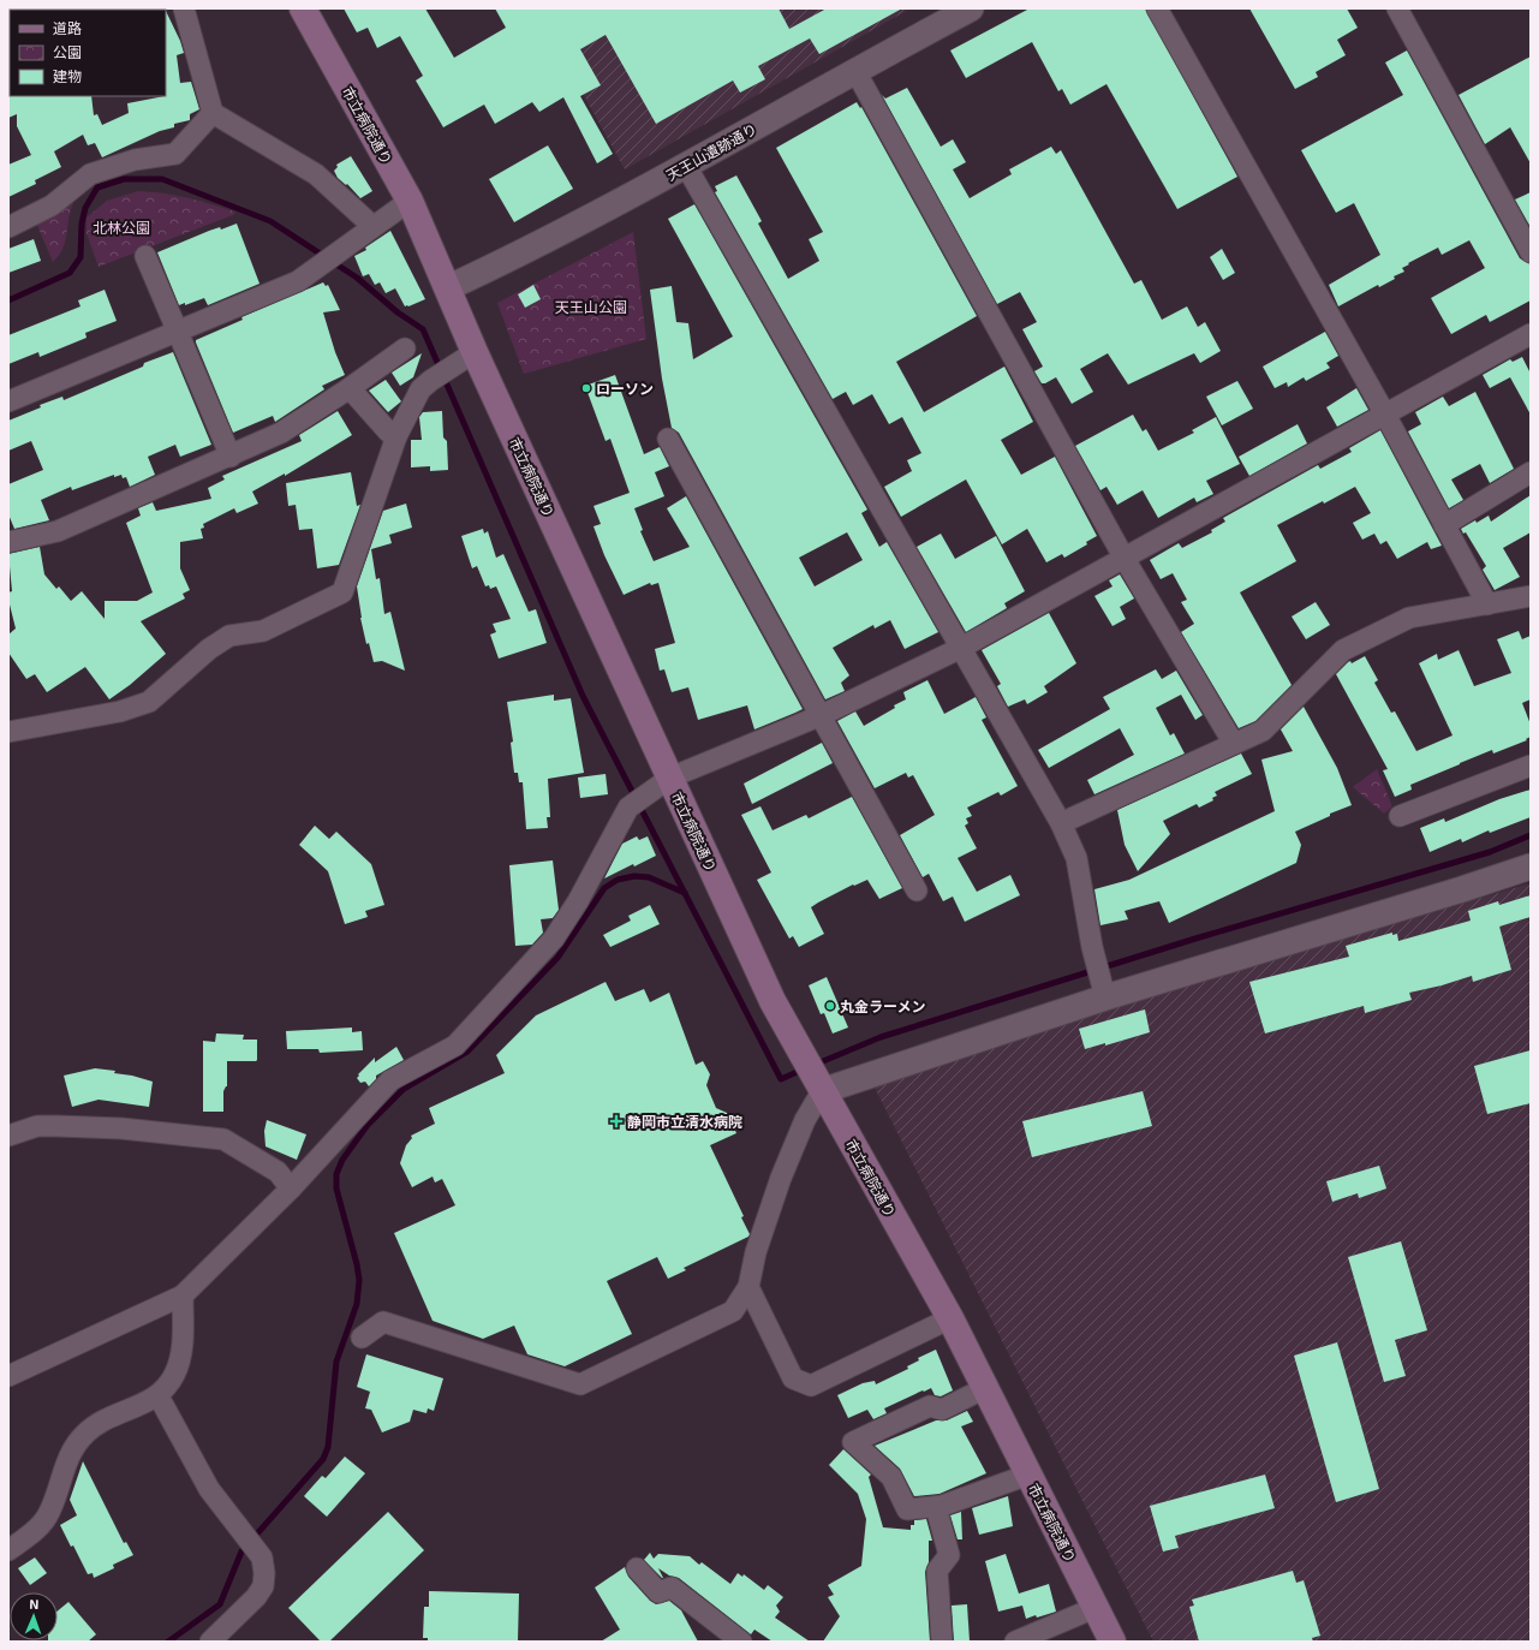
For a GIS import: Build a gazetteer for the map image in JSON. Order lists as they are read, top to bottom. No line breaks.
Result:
{"streets":{"main road":["市立病院通り"],"street":["天王山遺跡通り"]},"crossings":[["市立病院通り","天王山遺跡通り"]],"parks":["北林公園","天王山公園"],"places":{"other":["ローソン","丸金ラーメン"],"health":["静岡市立清水病院"]},"legend":["道路","公園","建物"],"north":"top"}
